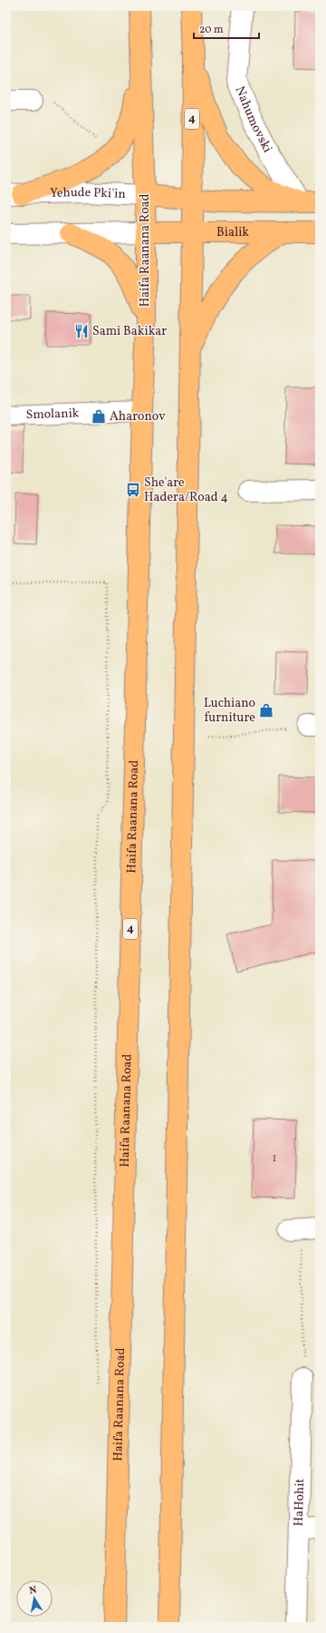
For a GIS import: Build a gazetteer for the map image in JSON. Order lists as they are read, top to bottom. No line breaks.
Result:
{"streets":{"main road":["4","Yehude Pki'in","Bialik","Haifa Raanana Road"],"street":["Nahumovski","Smolanik","HaHohit"]},"crossings":[["4","Yehude Pki'in"],["4","Bialik"],["Yehude Pki'in","Haifa Raanana Road"],["Bialik","Haifa Raanana Road"],["Haifa Raanana Road","Smolanik"]],"places":{"restaurant":["Sami Bakikar"],"shop":["Aharonov","Luchiano furniture"],"bus stop":["She'are Hadera/Road 4"]},"house_numbers":["1"],"scale_bar":"20 m","north":"top"}
